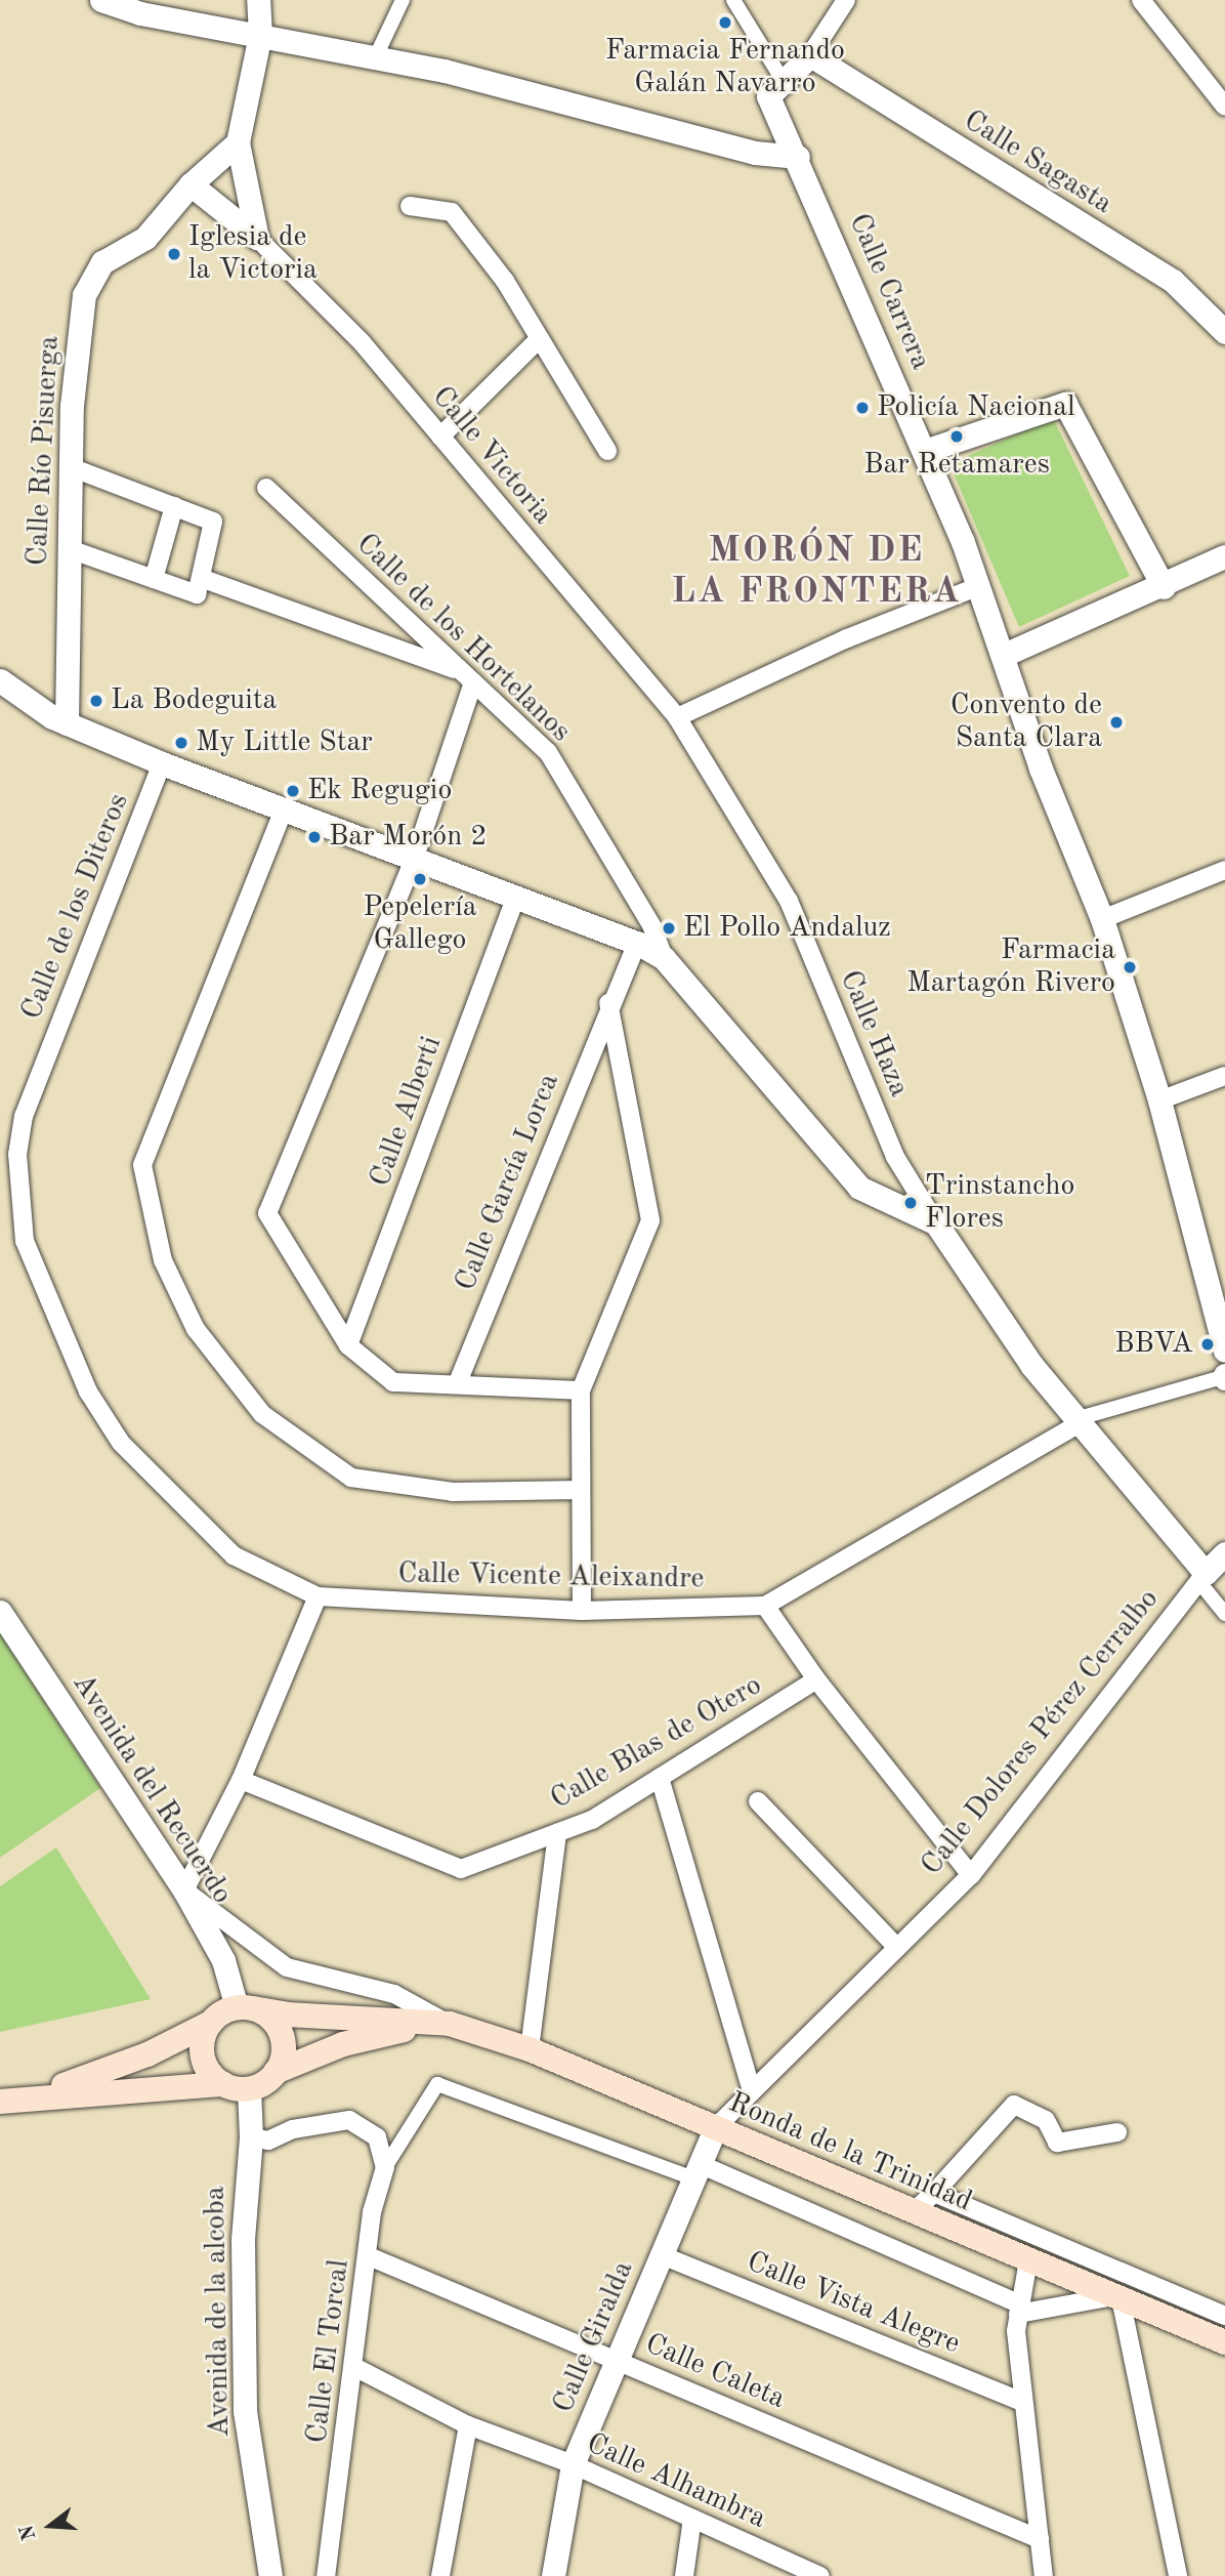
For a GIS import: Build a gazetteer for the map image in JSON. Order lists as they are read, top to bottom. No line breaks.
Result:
{"streets":{"main road":["Ronda de la Trinidad"],"street":["Calle Sagasta","Calle Carrera","Calle Río Pisuerga","Calle Victoria","Calle de los Hortelanos","Calle de los Diteros","Calle Haza","Calle Alberti","Calle García Lorca","Calle Vicente Aleixandre","Calle Dolores Pérez Cerralbo","Calle Blas de Otero","Avenida del Recuerdo","Calle Vista Alegre","Avenida de la alcoba","Calle Giralda","Calle El Torcal","Calle Caleta","Calle Alhambra"]},"crossings":[["Calle Victoria","Calle Haza"],["Calle de los Diteros","Calle Vicente Aleixandre"],["Calle Dolores Pérez Cerralbo","Ronda de la Trinidad"],["Calle Dolores Pérez Cerralbo","Calle Giralda"],["Avenida del Recuerdo","Ronda de la Trinidad"],["Avenida del Recuerdo","Avenida de la alcoba"],["Ronda de la Trinidad","Avenida de la alcoba"],["Ronda de la Trinidad","Calle Giralda"],["Calle Vista Alegre","Calle Giralda"],["Calle Giralda","Calle Caleta"],["Calle Giralda","Calle Alhambra"],["Calle El Torcal","Calle Caleta"],["Calle El Torcal","Calle Alhambra"]],"districts":["MORÓN DE LA FRONTERA"],"places":["Farmacia Fernando Galán Navarro","Iglesia de la Victoria","Policía Nacional","Bar Retamares","La Bodeguita","Convento de Santa Clara","My Little Star","Ek Regugio","Bar Morón 2","Pepelería Gallego","El Pollo Andaluz","Farmacia Martagón Rivero","Trinstancho Flores","BBVA"],"north":"left"}
